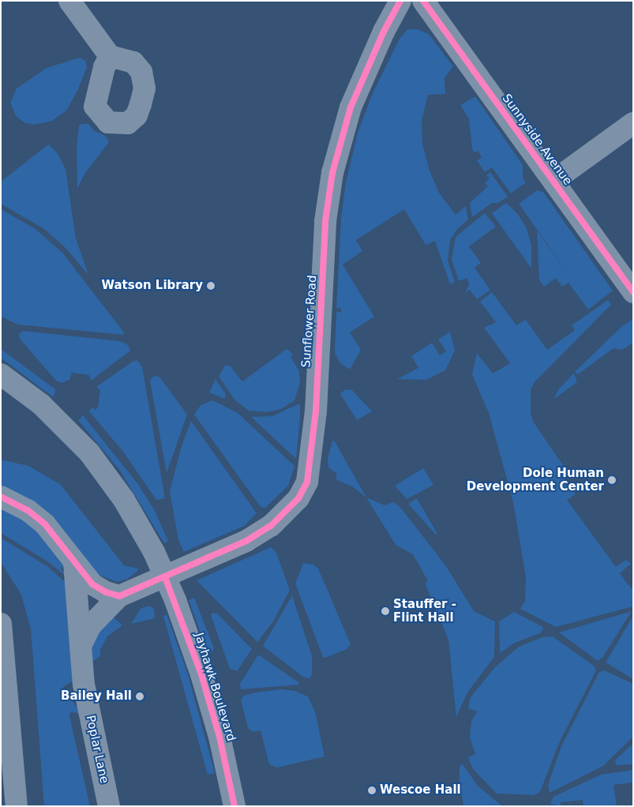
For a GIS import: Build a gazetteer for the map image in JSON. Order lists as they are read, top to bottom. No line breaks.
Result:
{"streets":{"street":["Sunnyside Avenue","Sunflower Road","Jayhawk Boulevard","Poplar Lane"]},"crossings":[["Sunflower Road","Jayhawk Boulevard"]],"places":["Watson Library","Dole Human Development Center","Stauffer - Flint Hall","Bailey Hall","Wescoe Hall"]}
